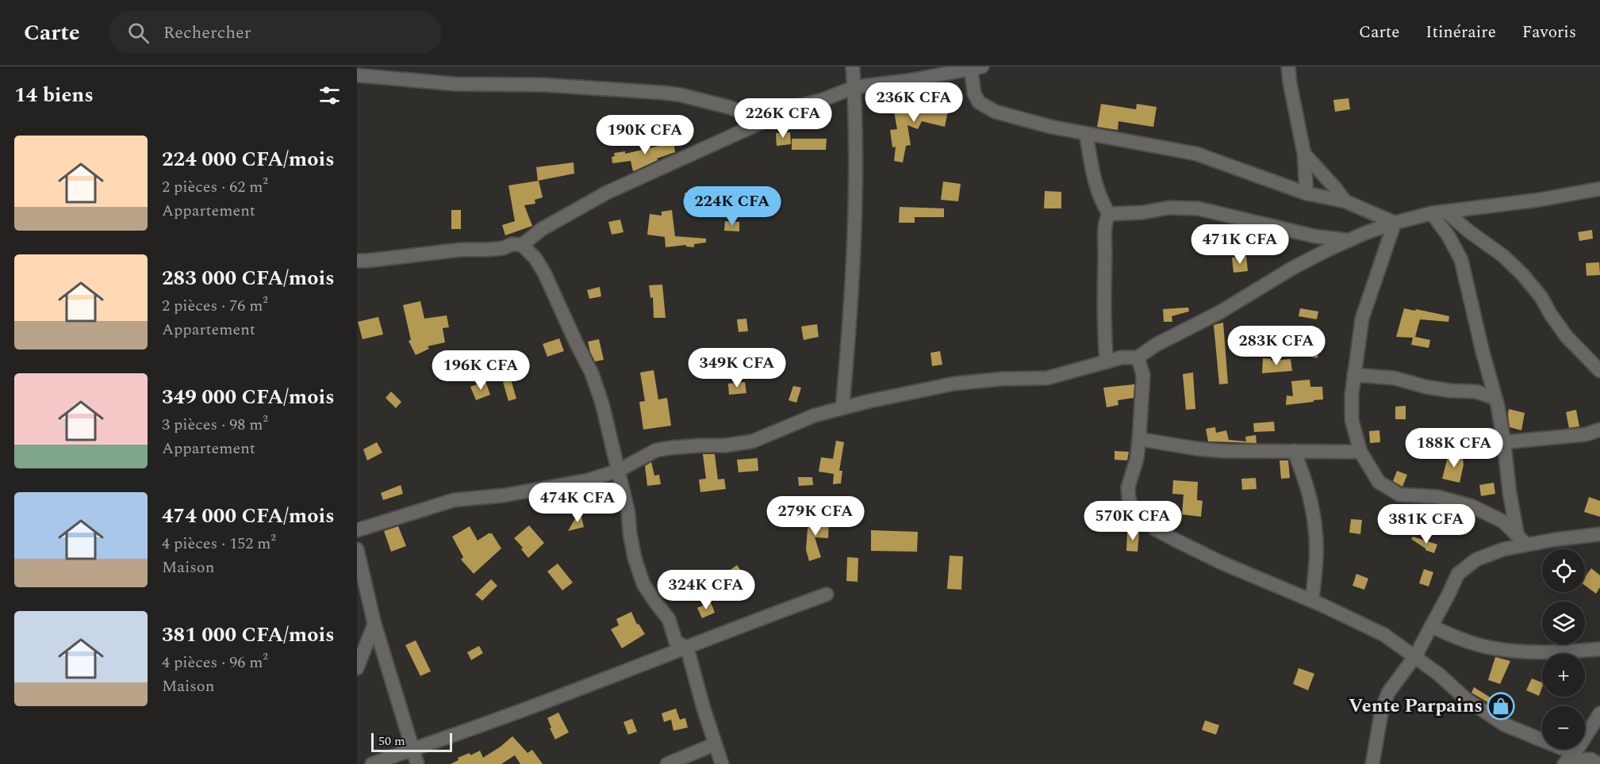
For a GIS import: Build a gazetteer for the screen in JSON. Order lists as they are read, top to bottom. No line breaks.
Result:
{"places":{"shop":["Vente Parpains"]},"scale_bar":"50 m","page":{"header":"Carte","search":"Rechercher","nav":["Carte","Itinéraire","Favoris"],"heading":"14 biens","price":["236K CFA","226K CFA","190K CFA","224K CFA","471K CFA","283K CFA","349K CFA","196K CFA","188K CFA","474K CFA","279K CFA","570K CFA","381K CFA","324K CFA"],"list":[{"name":"224 000 CFA/mois","note":"2 pièces · 62 m² · Appartement"},{"name":"283 000 CFA/mois","note":"2 pièces · 76 m² · Appartement"},{"name":"349 000 CFA/mois","note":"3 pièces · 98 m² · Appartement"},{"name":"474 000 CFA/mois","note":"4 pièces · 152 m² · Maison"},{"name":"381 000 CFA/mois","note":"4 pièces · 96 m² · Maison"}],"map_buttons":["+","−"],"scale":"50 m"}}
